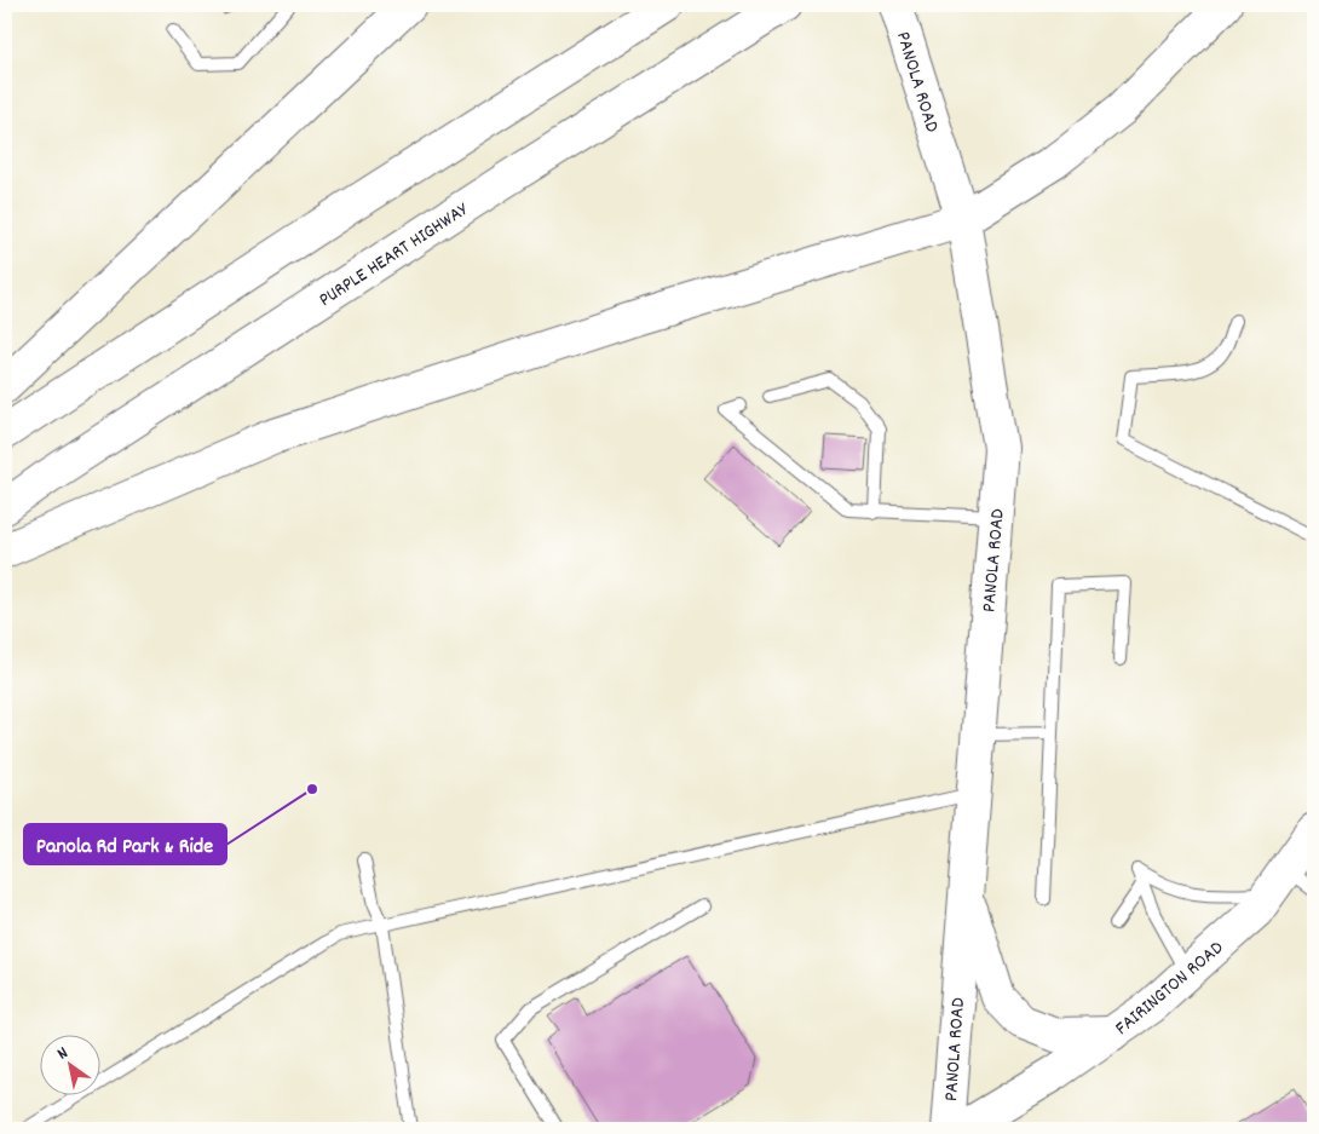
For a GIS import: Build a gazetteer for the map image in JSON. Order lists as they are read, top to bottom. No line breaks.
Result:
{"streets":{"main road":["PANOLA ROAD","PURPLE HEART HIGHWAY","FAIRINGTON ROAD"]},"places":["Panola Rd Park & Ride"],"north":"top left"}
